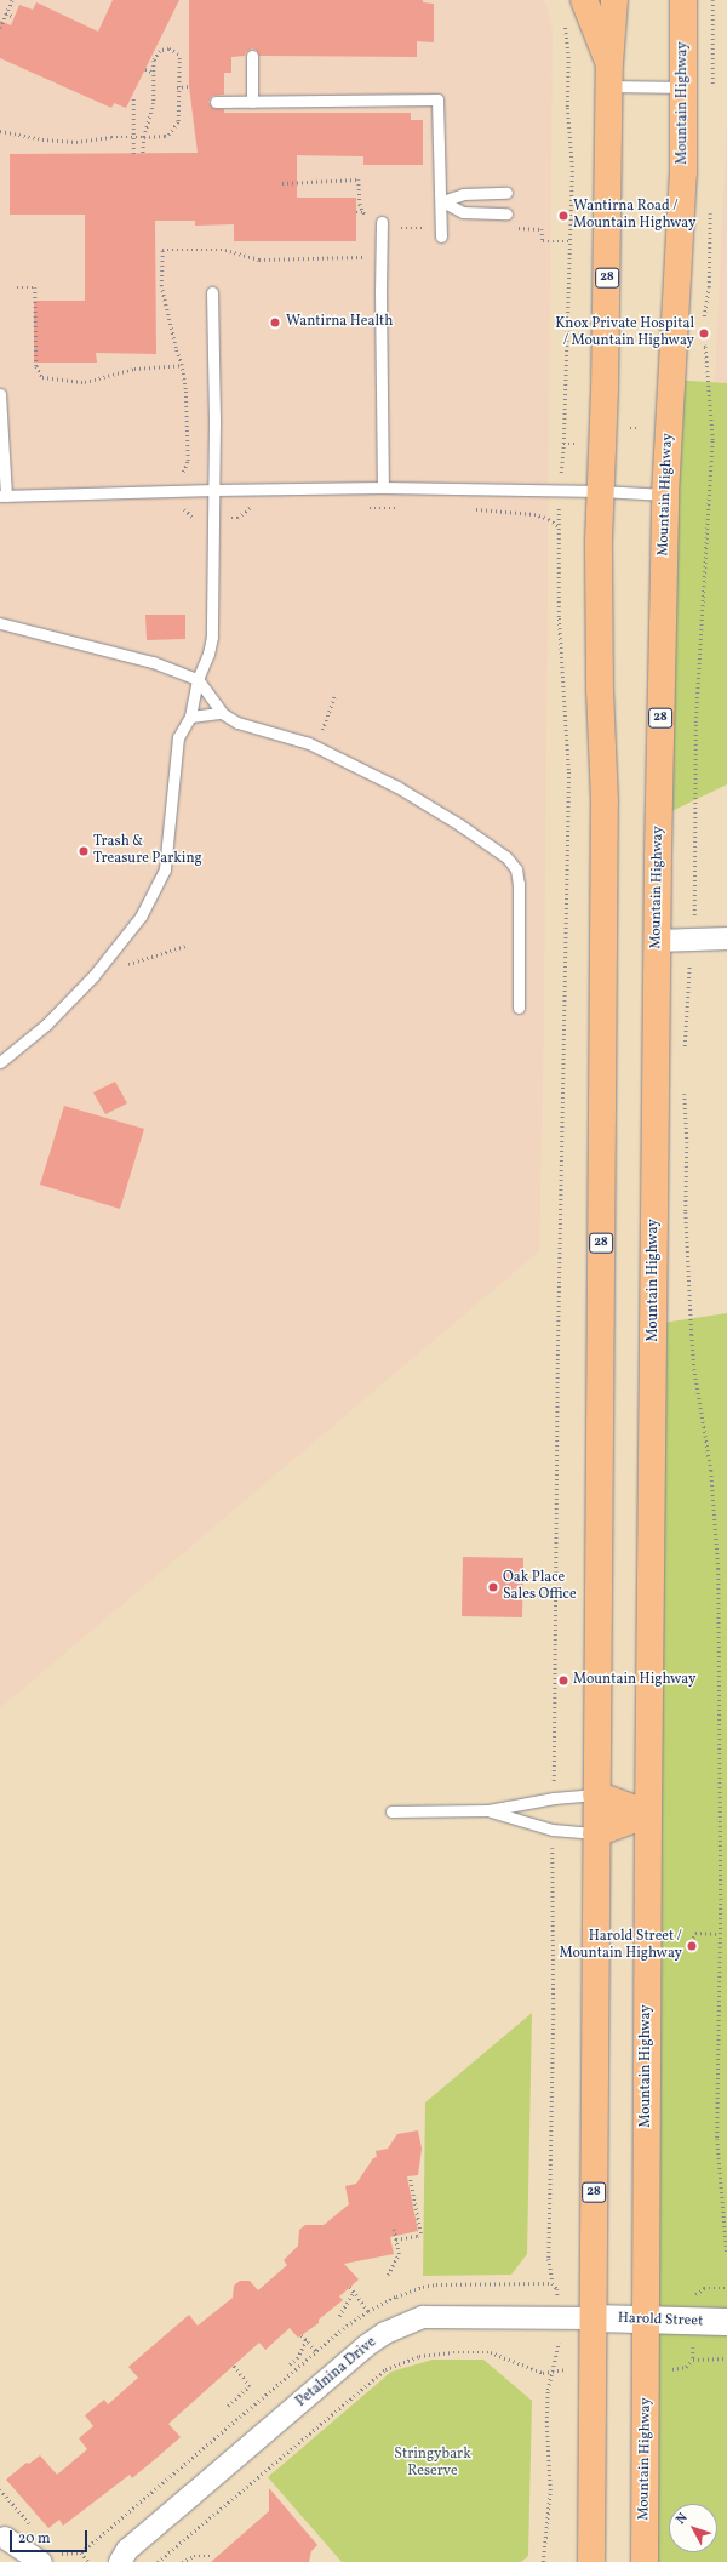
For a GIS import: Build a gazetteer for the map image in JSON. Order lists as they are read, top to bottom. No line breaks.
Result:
{"streets":{"main road":["Mountain Highway","28"],"street":["Harold Street","Petalnina Drive"]},"crossings":[["Mountain Highway","Harold Street"],["28","Harold Street"],["28","Petalnina Drive"],["Harold Street","Petalnina Drive"]],"parks":["Stringybark Reserve"],"places":["Wantirna Road / Mountain Highway","Wantirna Health","Knox Private Hospital / Mountain Highway","Trash & Treasure Parking","Oak Place Sales Office","Mountain Highway","Harold Street / Mountain Highway"],"scale_bar":"20 m","north":"top left"}
